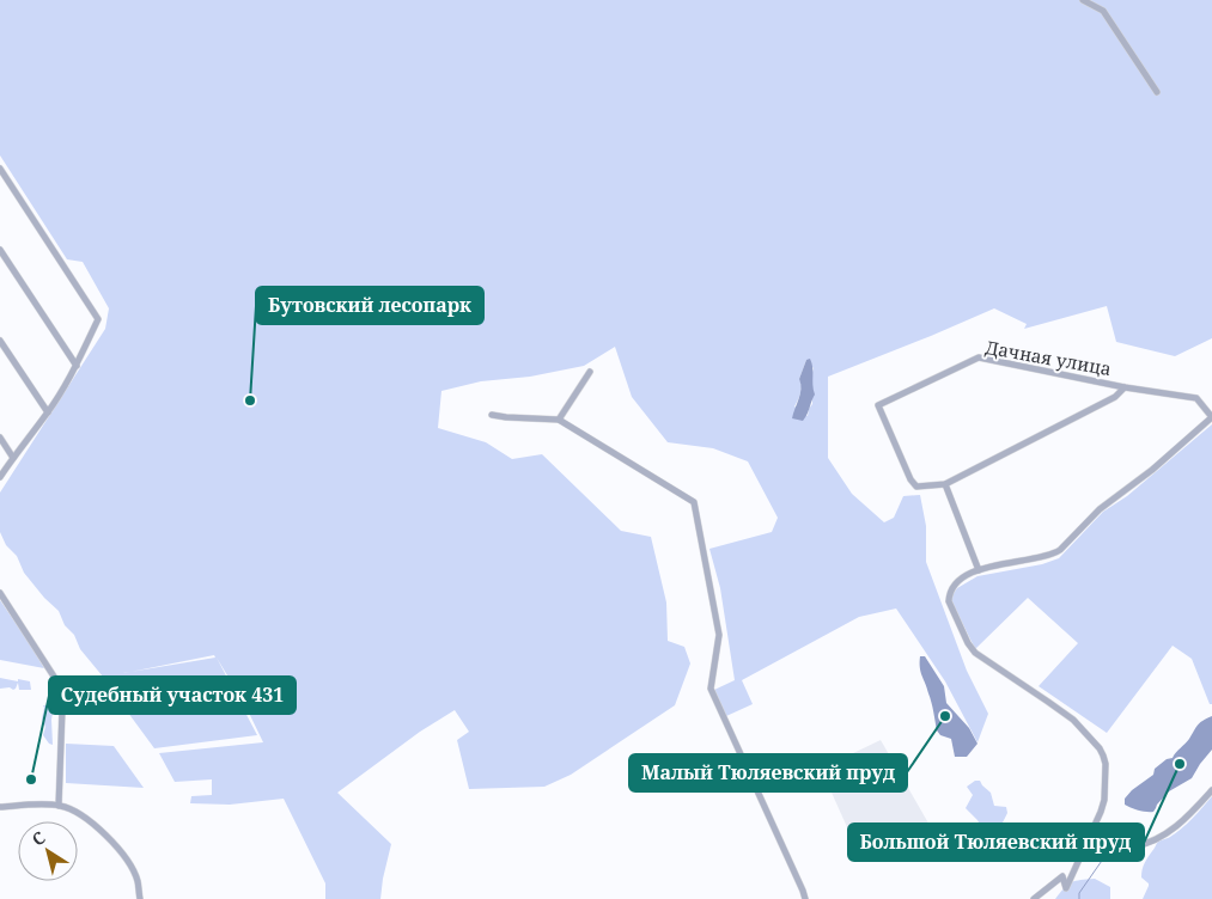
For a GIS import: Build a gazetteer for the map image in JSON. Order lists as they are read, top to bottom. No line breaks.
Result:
{"streets":{"street":["Дачная улица"]},"places":["Бутовский лесопарк","Малый Тюляевский пруд","Большой Тюляевский пруд","Судебный участок 431"],"north":"top left"}
